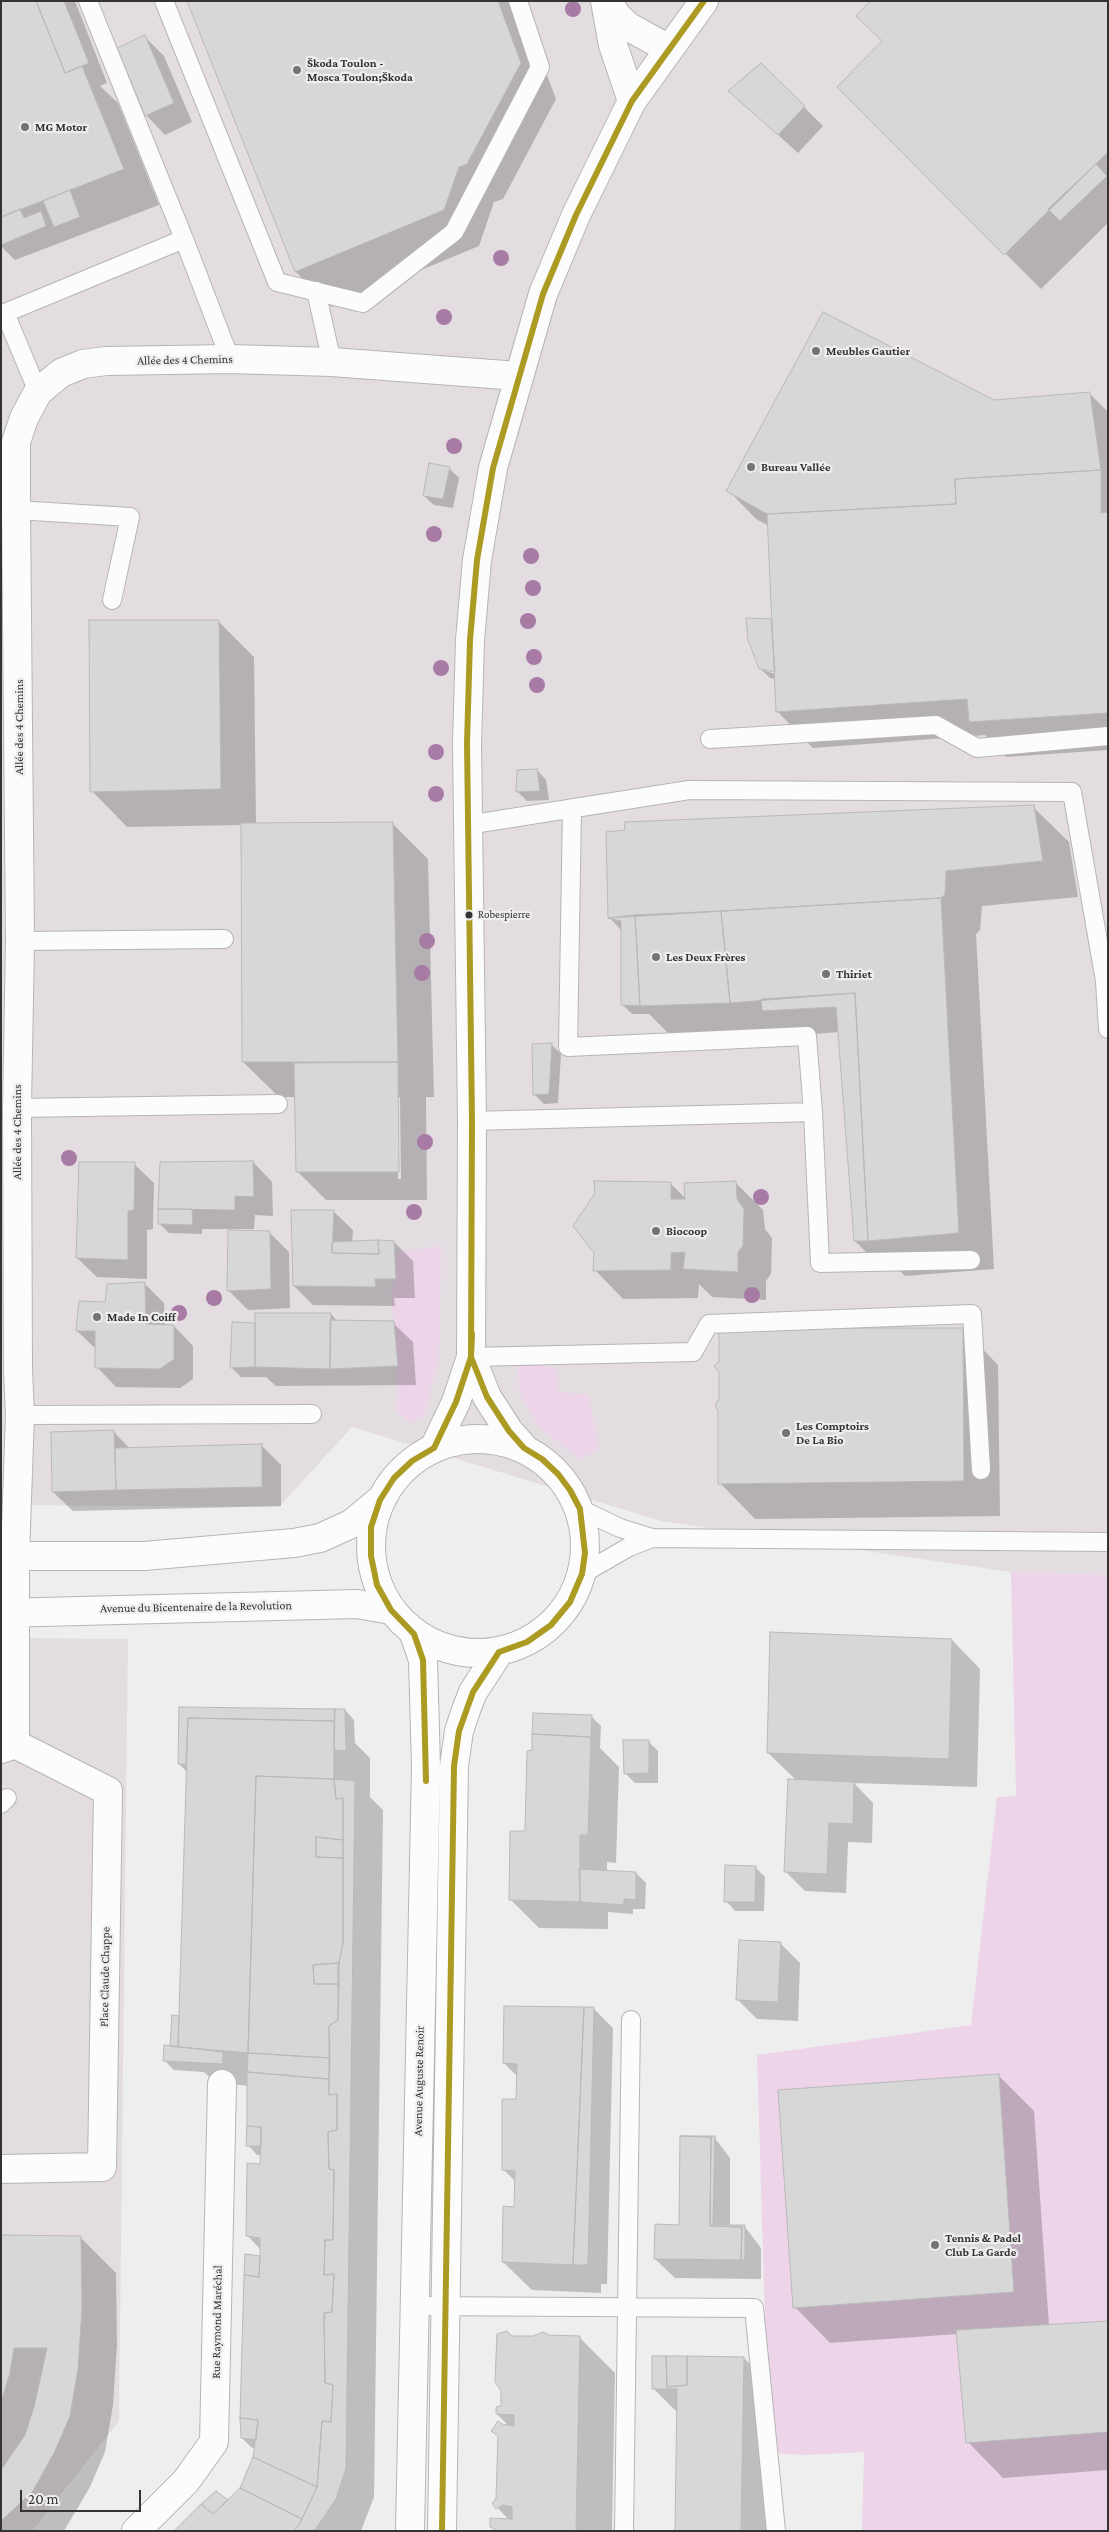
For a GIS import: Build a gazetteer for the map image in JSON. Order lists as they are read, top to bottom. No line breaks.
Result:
{"streets":{"street":["Allée des 4 Chemins","Avenue du Bicentenaire de la Revolution","Place Claude Chappe","Avenue Auguste Renoir","Rue Raymond Maréchal"]},"crossings":[["Allée des 4 Chemins","Avenue du Bicentenaire de la Revolution"],["Allée des 4 Chemins","Place Claude Chappe"],["Avenue du Bicentenaire de la Revolution","Place Claude Chappe"]],"places":["Škoda Toulon - Mosca Toulon;Škoda","MG Motor","Meubles Gautier","Bureau Vallée","Robespierre","Les Deux Frères","Thiriet","Biocoop","Made In Coiff","Les Comptoirs De La Bio","Tennis & Padel Club La Garde"],"scale_bar":"20 m"}
